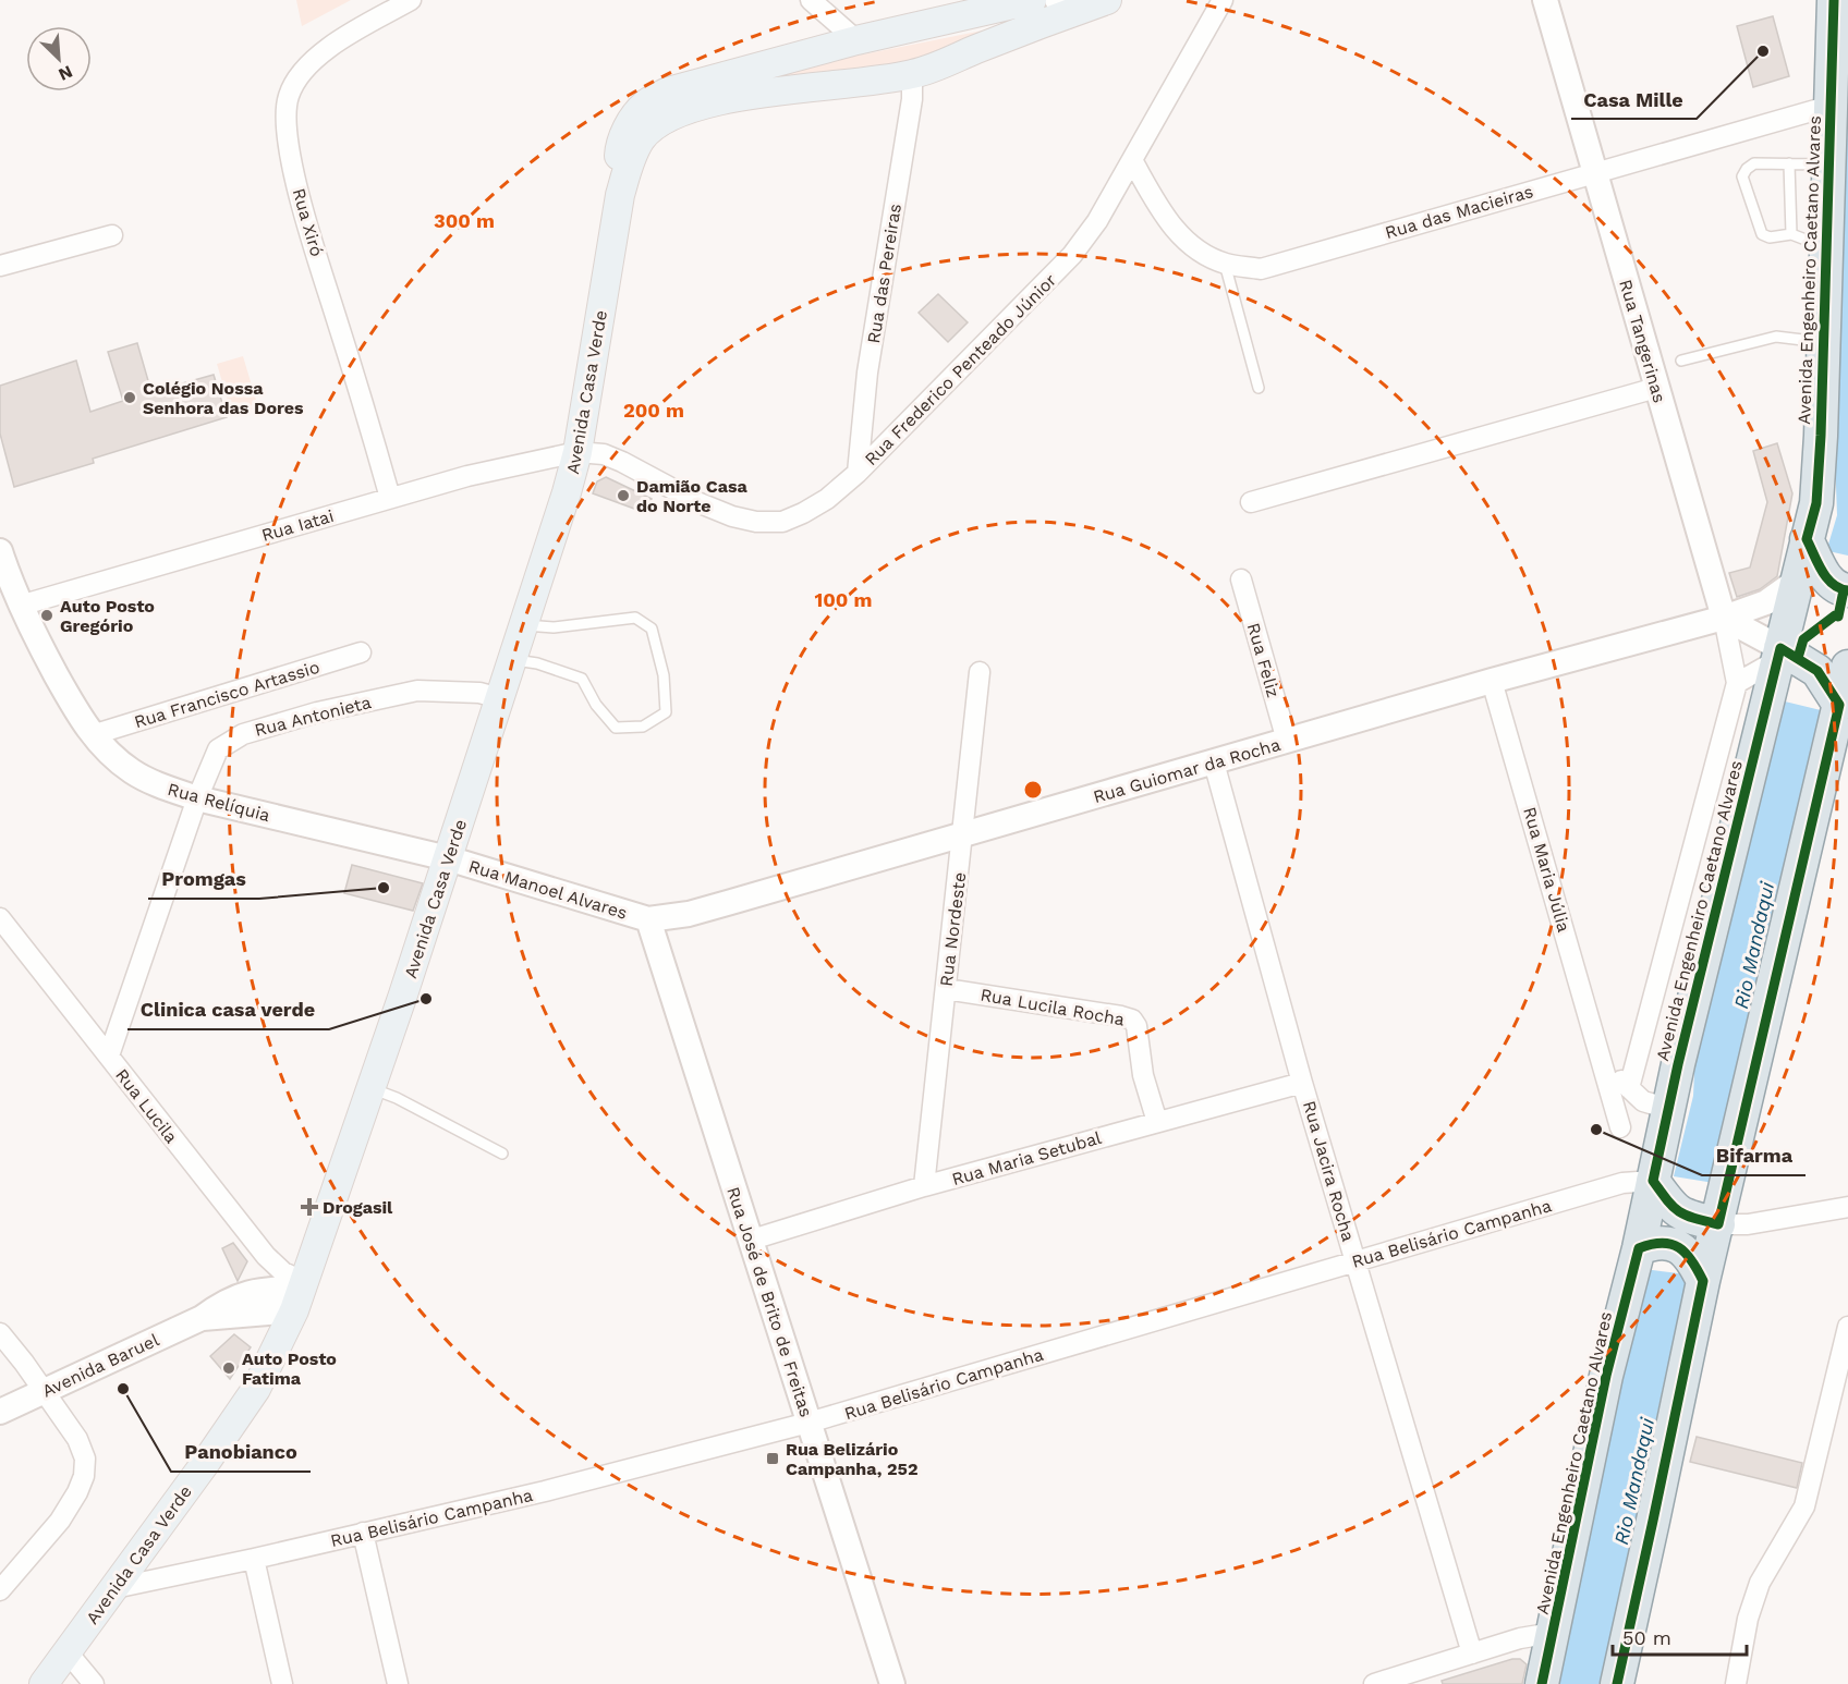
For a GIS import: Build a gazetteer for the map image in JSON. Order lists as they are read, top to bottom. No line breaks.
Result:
{"streets":{"main road":["Avenida Engenheiro Caetano Alvares","Avenida Casa Verde"],"street":["Rua das Macieiras","Rua Xiró","Rua das Pereiras","Rua Tangerinas","Rua Frederico Penteado Júnior","Rua Iatai","Rua Feliz","Rua Francisco Artassio","Rua Antonieta","Rua Guiomar da Rocha","Rua Relíquia","Rua Maria Júlia","Rua Manoel Alvares","Rua Nordeste","Rua Lucila Rocha","Rua Lucila","Rua Maria Setubal","Rua Jacira Rocha","Rua Belisário Campanha","Rua José de Brito de Freitas","Avenida Baruel"]},"crossings":[["Rua das Macieiras","Avenida Engenheiro Caetano Alvares"],["Rua das Macieiras","Rua Tangerinas"],["Rua das Macieiras","Rua Frederico Penteado Júnior"],["Rua Xiró","Rua Iatai"],["Avenida Engenheiro Caetano Alvares","Rua Guiomar da Rocha"],["Avenida Engenheiro Caetano Alvares","Rua Maria Júlia"],["Avenida Engenheiro Caetano Alvares","Rua Belisário Campanha"],["Rua das Pereiras","Rua Frederico Penteado Júnior"],["Rua das Pereiras","Avenida Casa Verde"],["Rua Tangerinas","Rua Guiomar da Rocha"],["Rua Tangerinas","Rua Maria Júlia"],["Rua Frederico Penteado Júnior","Avenida Casa Verde"],["Rua Frederico Penteado Júnior","Rua Iatai"],["Avenida Casa Verde","Rua Iatai"],["Avenida Casa Verde","Rua Antonieta"],["Avenida Casa Verde","Rua Relíquia"],["Avenida Casa Verde","Rua Manoel Alvares"],["Avenida Casa Verde","Rua Lucila"],["Avenida Casa Verde","Rua Belisário Campanha"],["Avenida Casa Verde","Avenida Baruel"],["Rua Iatai","Rua Relíquia"],["Rua Feliz","Rua Guiomar da Rocha"],["Rua Francisco Artassio","Rua Relíquia"],["Rua Antonieta","Rua Relíquia"],["Rua Antonieta","Rua Lucila"],["Rua Guiomar da Rocha","Rua Maria Júlia"],["Rua Guiomar da Rocha","Rua Manoel Alvares"],["Rua Guiomar da Rocha","Rua Nordeste"],["Rua Guiomar da Rocha","Rua Jacira Rocha"],["Rua Guiomar da Rocha","Rua José de Brito de Freitas"],["Rua Relíquia","Rua Manoel Alvares"],["Rua Manoel Alvares","Rua José de Brito de Freitas"],["Rua Nordeste","Rua Lucila Rocha"],["Rua Nordeste","Rua Maria Setubal"],["Rua Lucila Rocha","Rua Maria Setubal"],["Rua Lucila","Avenida Baruel"],["Rua Maria Setubal","Rua Jacira Rocha"],["Rua Maria Setubal","Rua José de Brito de Freitas"],["Rua Jacira Rocha","Rua Belisário Campanha"],["Rua Belisário Campanha","Rua José de Brito de Freitas"]],"water":["Rio Mandaqui"],"places":{"other":["Casa Mille","Colégio Nossa Senhora das Dores","Damião Casa do Norte","Auto Posto Gregório","Promgas","Clinica casa verde","Bifarma","Auto Posto Fatima","Panobianco"],"health":["Drogasil"],"transit":["Rua Belizário Campanha, 252"]},"scale_bar":"50 m","north":"bottom right","rings":["300 m","200 m","100 m"]}
